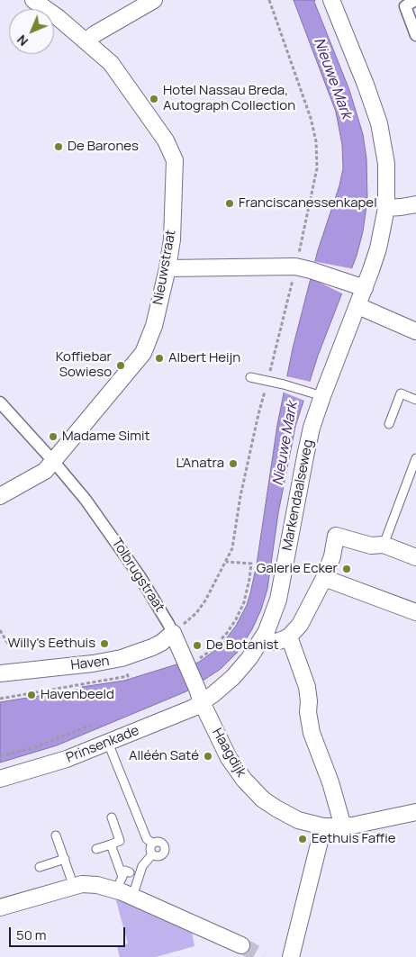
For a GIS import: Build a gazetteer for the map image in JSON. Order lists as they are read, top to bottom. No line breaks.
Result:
{"streets":{"street":["Nieuwstraat","Markendaalseweg","Tolbrugstraat","Haven","Prinsenkade","Haagdijk"]},"crossings":[["Nieuwstraat","Tolbrugstraat"],["Markendaalseweg","Tolbrugstraat"],["Markendaalseweg","Prinsenkade"],["Markendaalseweg","Haagdijk"],["Tolbrugstraat","Haven"],["Tolbrugstraat","Prinsenkade"],["Tolbrugstraat","Haagdijk"],["Prinsenkade","Haagdijk"]],"water":["Nieuwe Mark"],"places":["Hotel Nassau Breda, Autograph Collection","De Barones","Franciscanessenkapel","Albert Heijn","Koffiebar Sowieso","Madame Simit","L'Anatra","Galerie Ecker","Willy's Eethuis","De Botanist","Havenbeeld","Alléén Saté","Eethuis Faffie"],"scale_bar":"50 m","north":"bottom left"}
